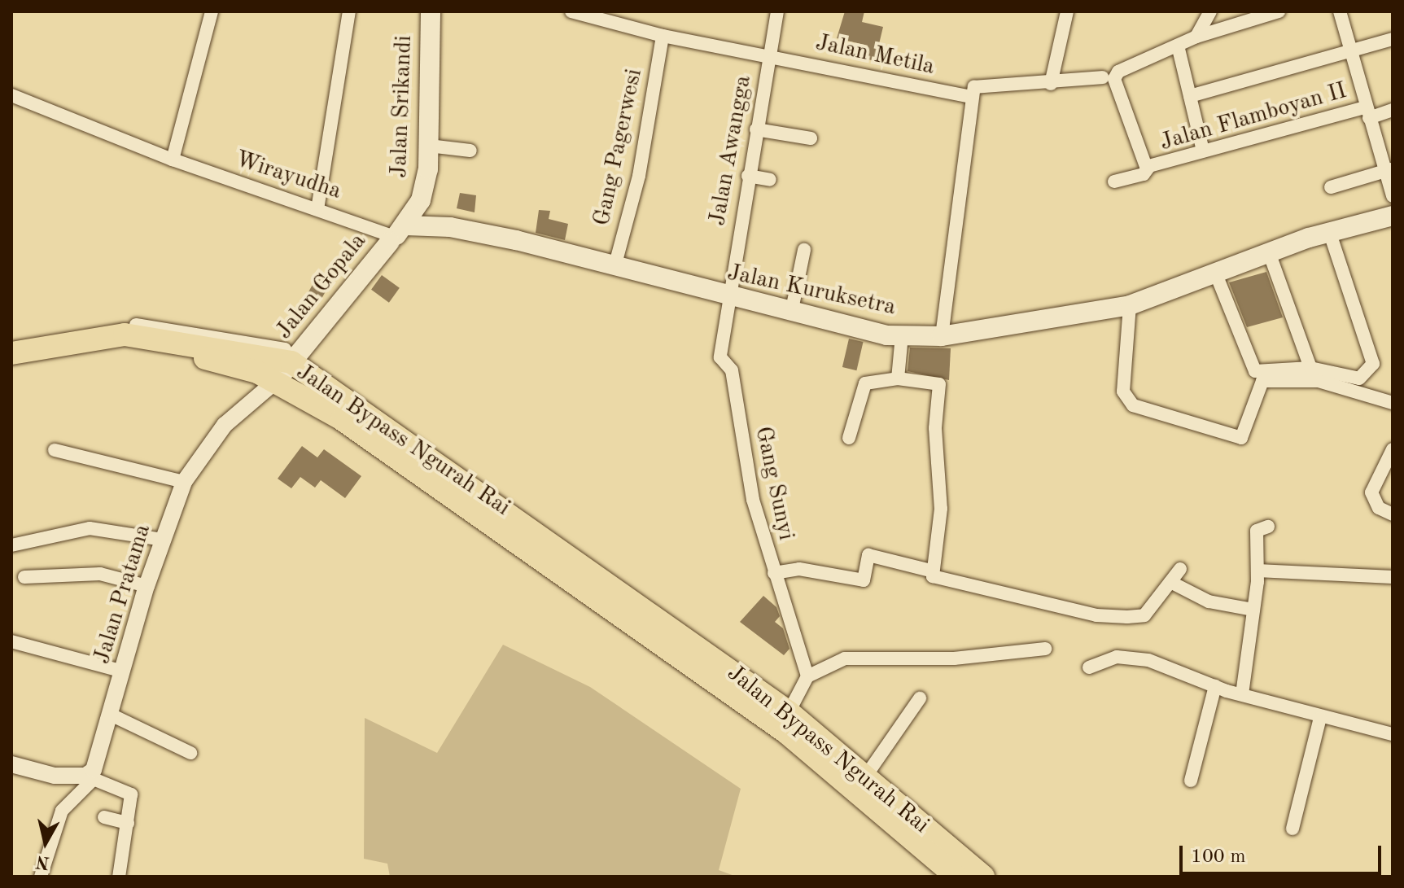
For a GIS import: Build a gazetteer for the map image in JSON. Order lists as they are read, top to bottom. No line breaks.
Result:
{"streets":{"highway":["Jalan Bypass Ngurah Rai"],"main road":["Jalan Srikandi","Jalan Gopala","Jalan Kuruksetra"],"street":["Jalan Metila","Jalan Flamboyan II","Gang Pagerwesi","Jalan Awangga","Wirayudha","Gang Sunyi","Jalan Pratama"]},"crossings":[["Jalan Metila","Gang Pagerwesi"],["Jalan Metila","Jalan Awangga"],["Jalan Srikandi","Wirayudha"],["Jalan Srikandi","Jalan Gopala"],["Jalan Srikandi","Jalan Kuruksetra"],["Gang Pagerwesi","Jalan Kuruksetra"],["Jalan Awangga","Jalan Kuruksetra"],["Jalan Awangga","Gang Sunyi"],["Wirayudha","Jalan Gopala"],["Wirayudha","Jalan Kuruksetra"],["Jalan Gopala","Jalan Kuruksetra"],["Jalan Gopala","Jalan Bypass Ngurah Rai"],["Jalan Kuruksetra","Gang Sunyi"],["Jalan Bypass Ngurah Rai","Jalan Pratama"]],"scale_bar":"100 m","north":"bottom"}
